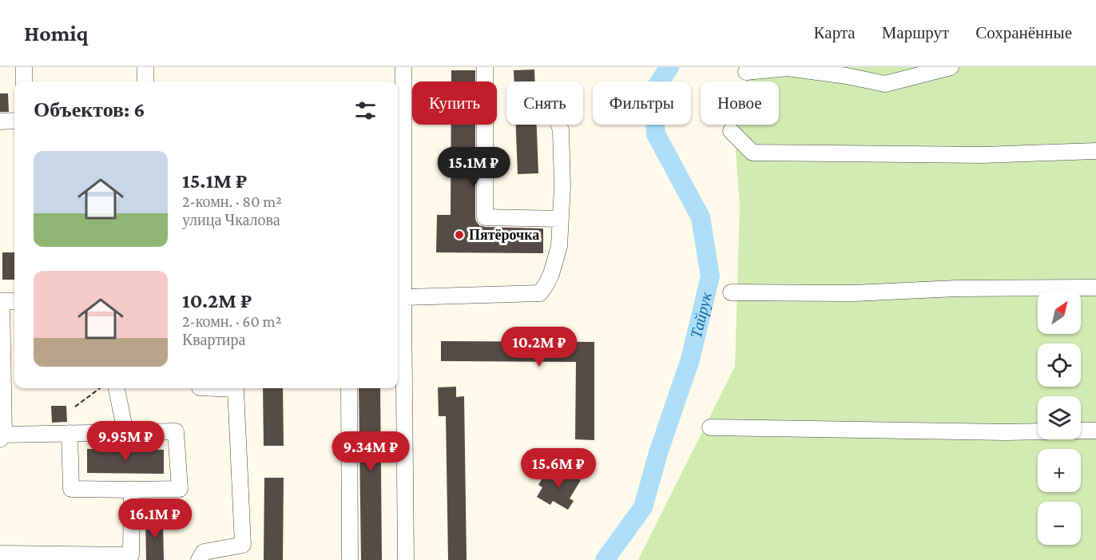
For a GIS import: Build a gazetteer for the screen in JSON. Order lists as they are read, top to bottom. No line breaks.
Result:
{"water":["Тайрук"],"places":["Пятёрочка"],"north":"top right","page":{"header":"Homiq","nav":["Карта","Маршрут","Сохранённые"],"chip":["Купить","Снять","Фильтры","Новое"],"heading":"Объектов: 6","list":[{"name":"15.1M ₽","note":"2-комн. · 80 m² · улица Чкалова"},{"name":"10.2M ₽","note":"2-комн. · 60 m² · Квартира"}],"price":["15.1M ₽","10.2M ₽","9.95M ₽","9.34M ₽","15.6M ₽","16.1M ₽"],"map_buttons":["+","−"]}}
